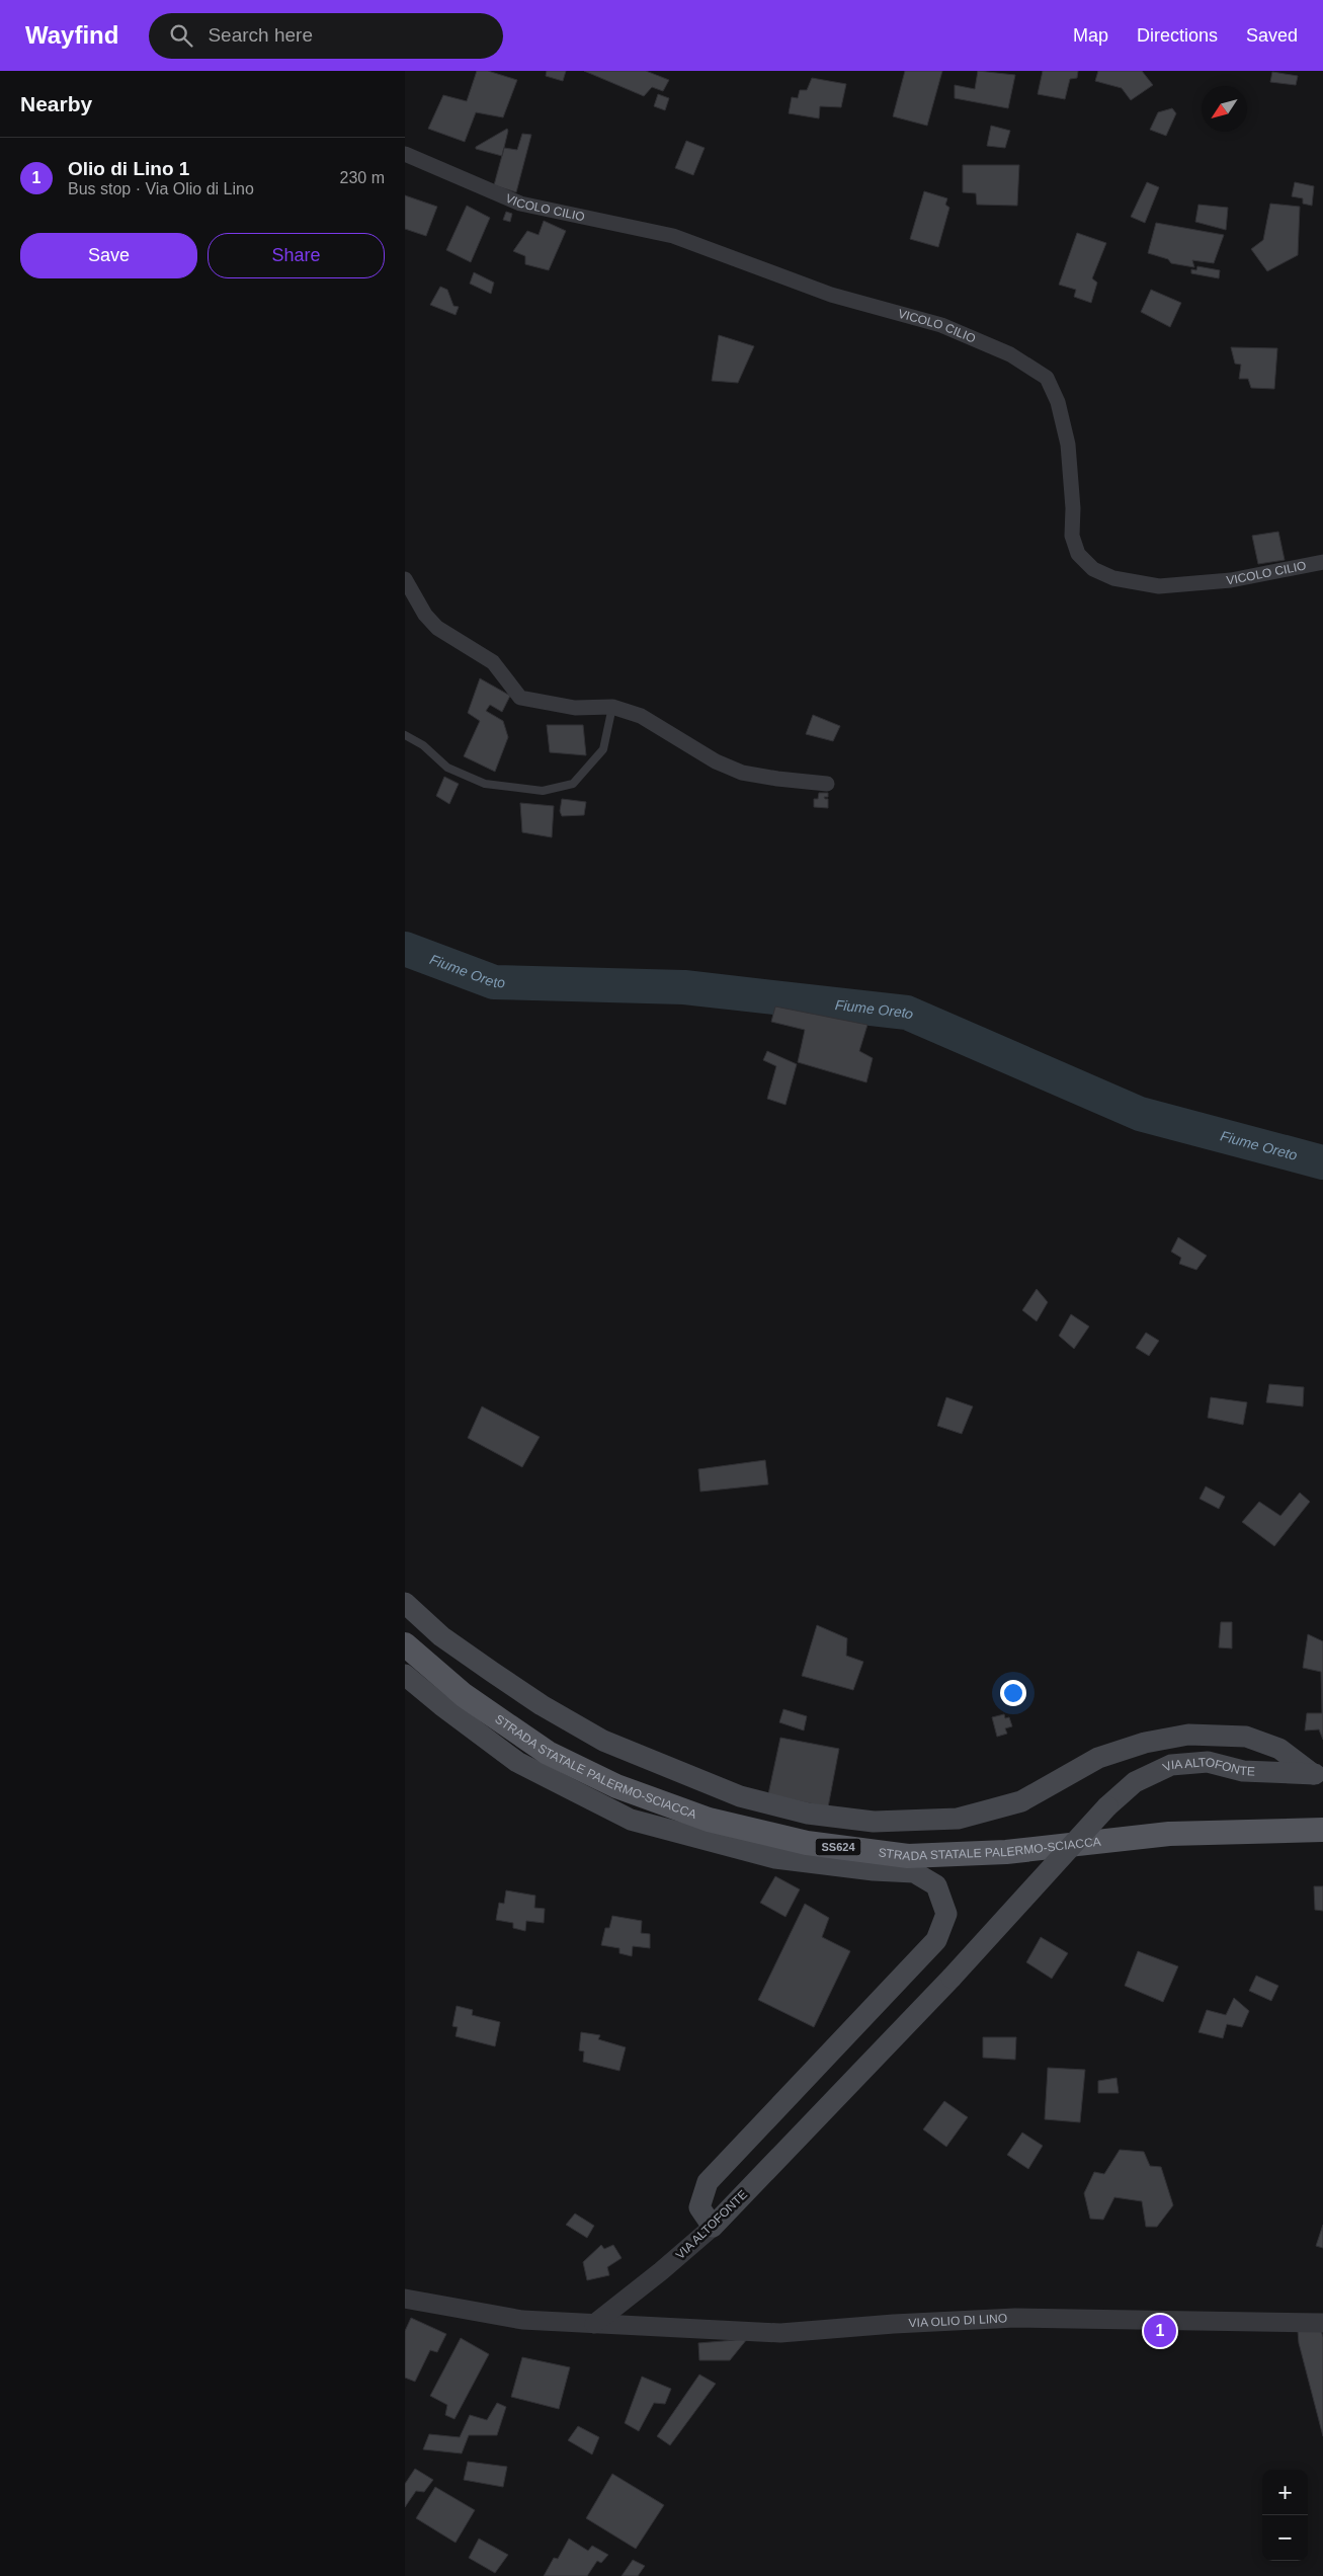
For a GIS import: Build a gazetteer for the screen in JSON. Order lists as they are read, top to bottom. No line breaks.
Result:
{"streets":{"main road":["STRADA STATALE PALERMO-SCIACCA","VIA ALTOFONTE","SS624"],"street":["VICOLO CILIO","VIA OLIO DI LINO"]},"crossings":[["VIA ALTOFONTE","VIA OLIO DI LINO"]],"water":["Fiume Oreto"],"north":"bottom left","page":{"header":"Wayfind","search":"Search here","nav":["Map","Directions","Saved"],"heading":"Nearby","list":[{"mark":"1","name":"Olio di Lino 1","note":"Bus stop · Via Olio di Lino","value":"230 m"}],"buttons":["Save","Share"],"pins":"1","map_buttons":["+","−"]}}
